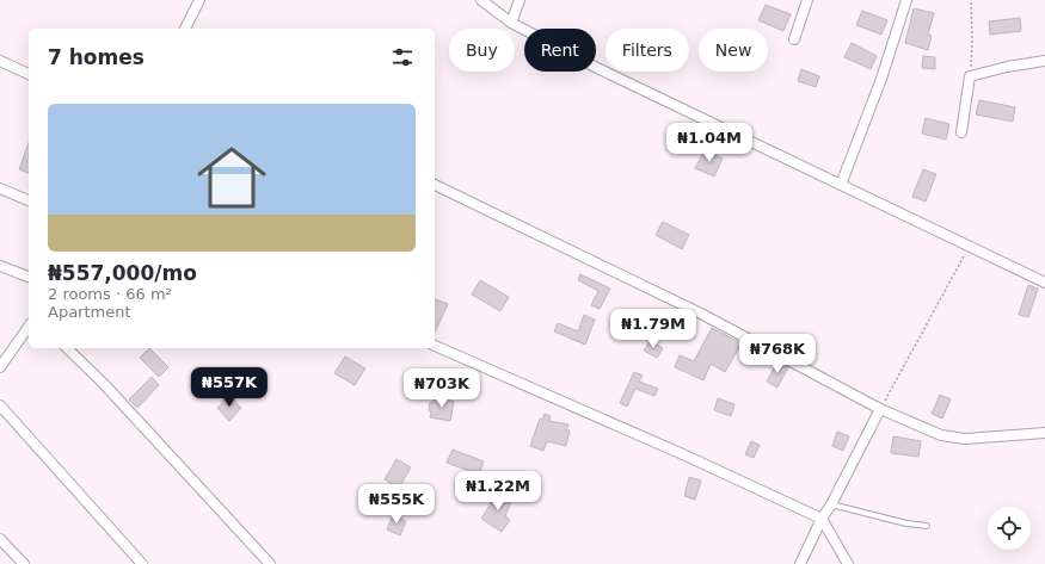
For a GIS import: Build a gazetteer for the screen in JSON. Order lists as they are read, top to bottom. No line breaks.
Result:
{"page":{"chip":["Buy","Rent","Filters","New"],"heading":"7 homes","list":[{"name":"₦557,000/mo","note":"2 rooms · 66 m² · Apartment"}],"price":["₦1.04M","₦1.79M","₦768K","₦557K","₦703K","₦1.22M","₦555K"]}}
